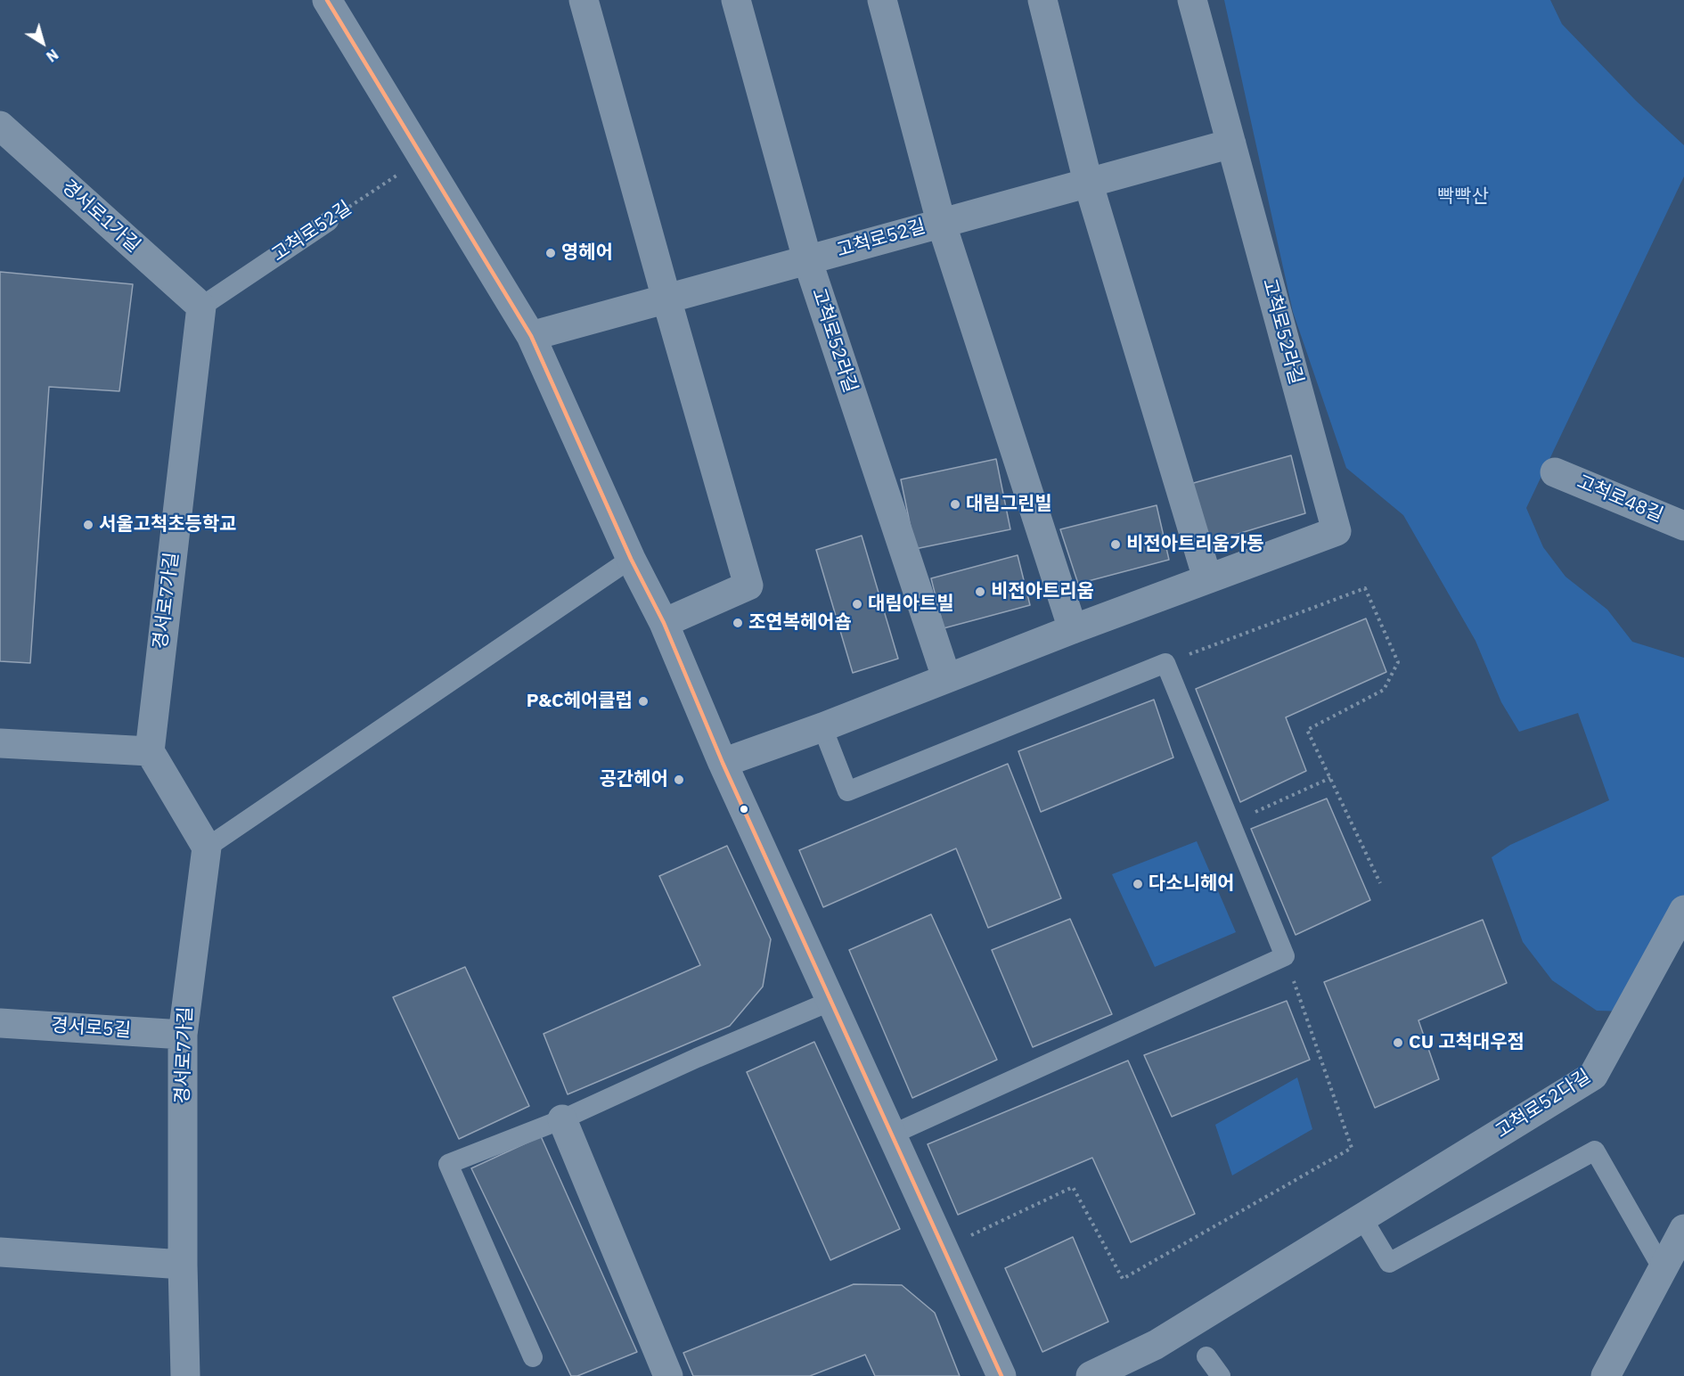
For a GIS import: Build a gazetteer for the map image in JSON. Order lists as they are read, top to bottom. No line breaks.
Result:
{"streets":{"street":["경서로1가길","고척로52길","고척로52라길","고척로48길","경서로7가길","경서로5길","고척로52다길"]},"crossings":[["경서로1가길","고척로52길"],["경서로1가길","경서로7가길"],["고척로52길","고척로52라길"],["고척로52길","경서로7가길"],["경서로7가길","경서로5길"]],"parks":["빡빡산"],"places":["영헤어","대림그린빌","서울고척초등학교","비전아트리움가동","비전아트리움","대림아트빌","조연복헤어숍","P&C헤어클럽","공간헤어","다소니헤어","CU 고척대우점"],"north":"bottom right"}
